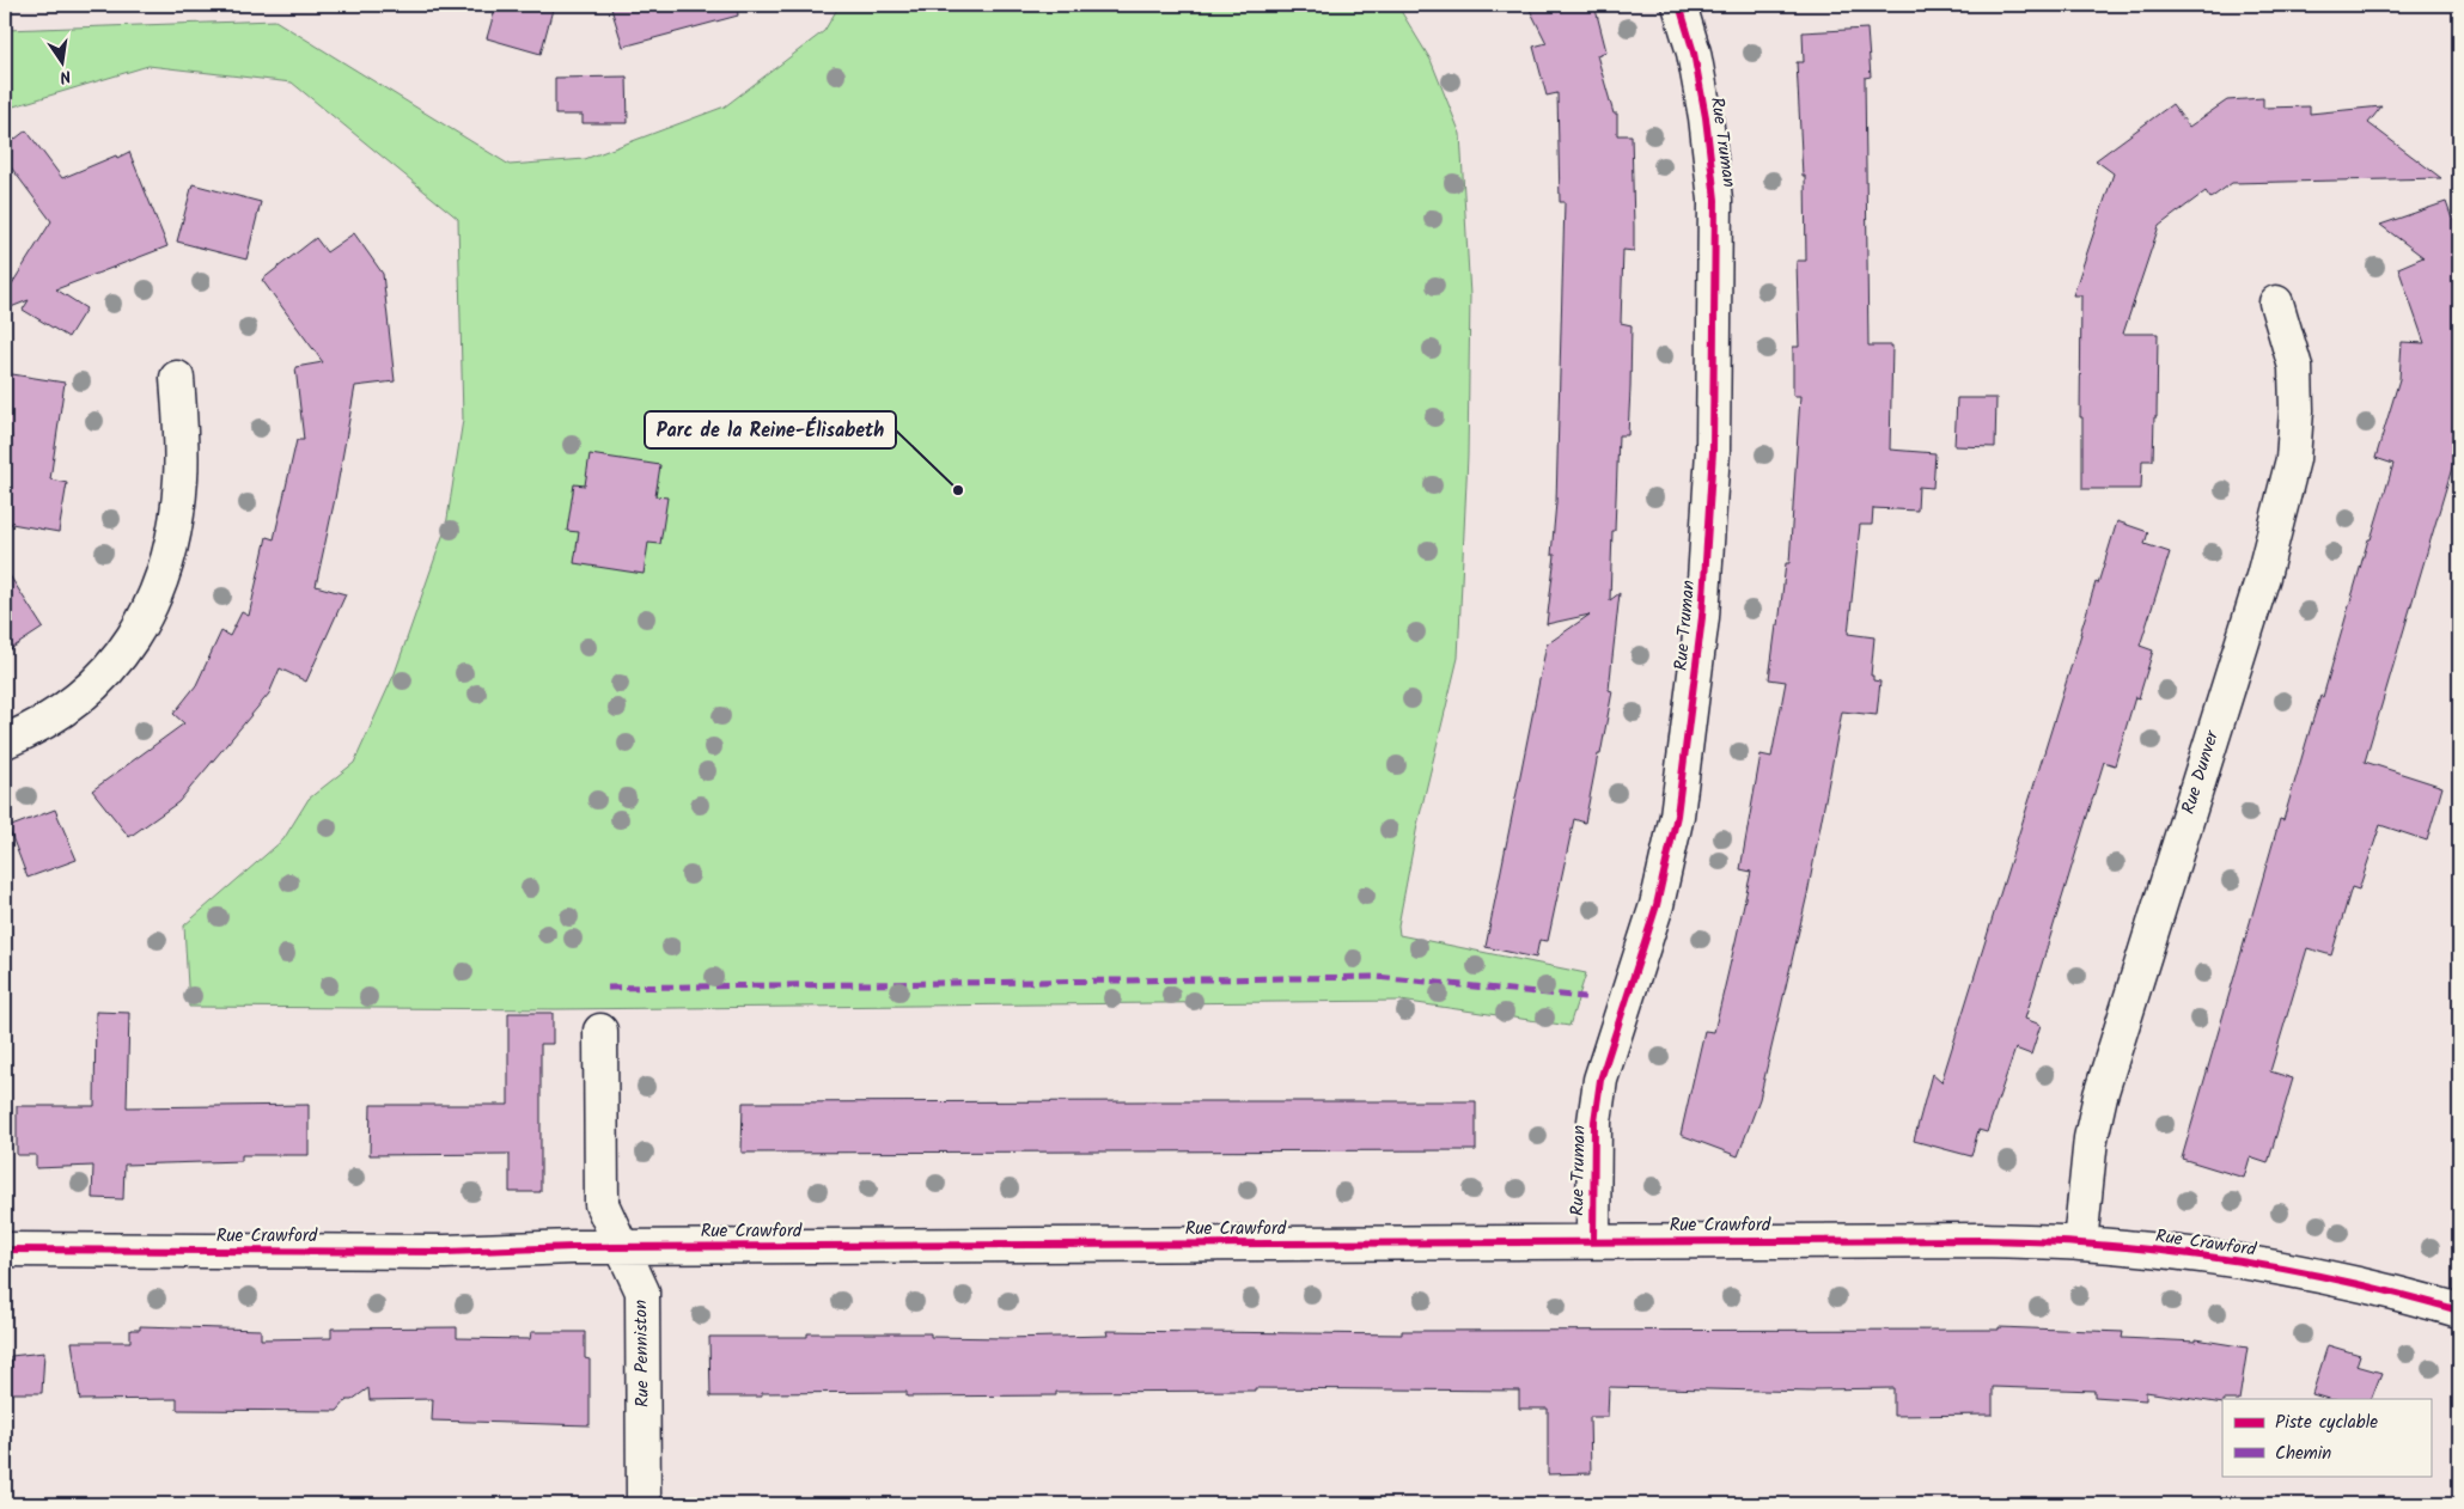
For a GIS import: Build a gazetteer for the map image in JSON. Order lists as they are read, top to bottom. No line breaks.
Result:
{"streets":{"street":["Rue Truman","Rue Dunver","Rue Crawford","Rue Penniston"]},"crossings":[["Rue Truman","Rue Crawford"],["Rue Dunver","Rue Crawford"],["Rue Crawford","Rue Penniston"]],"places":["Parc de la Reine-Élisabeth"],"legend":["Piste cyclable","Chemin"],"north":"bottom"}
